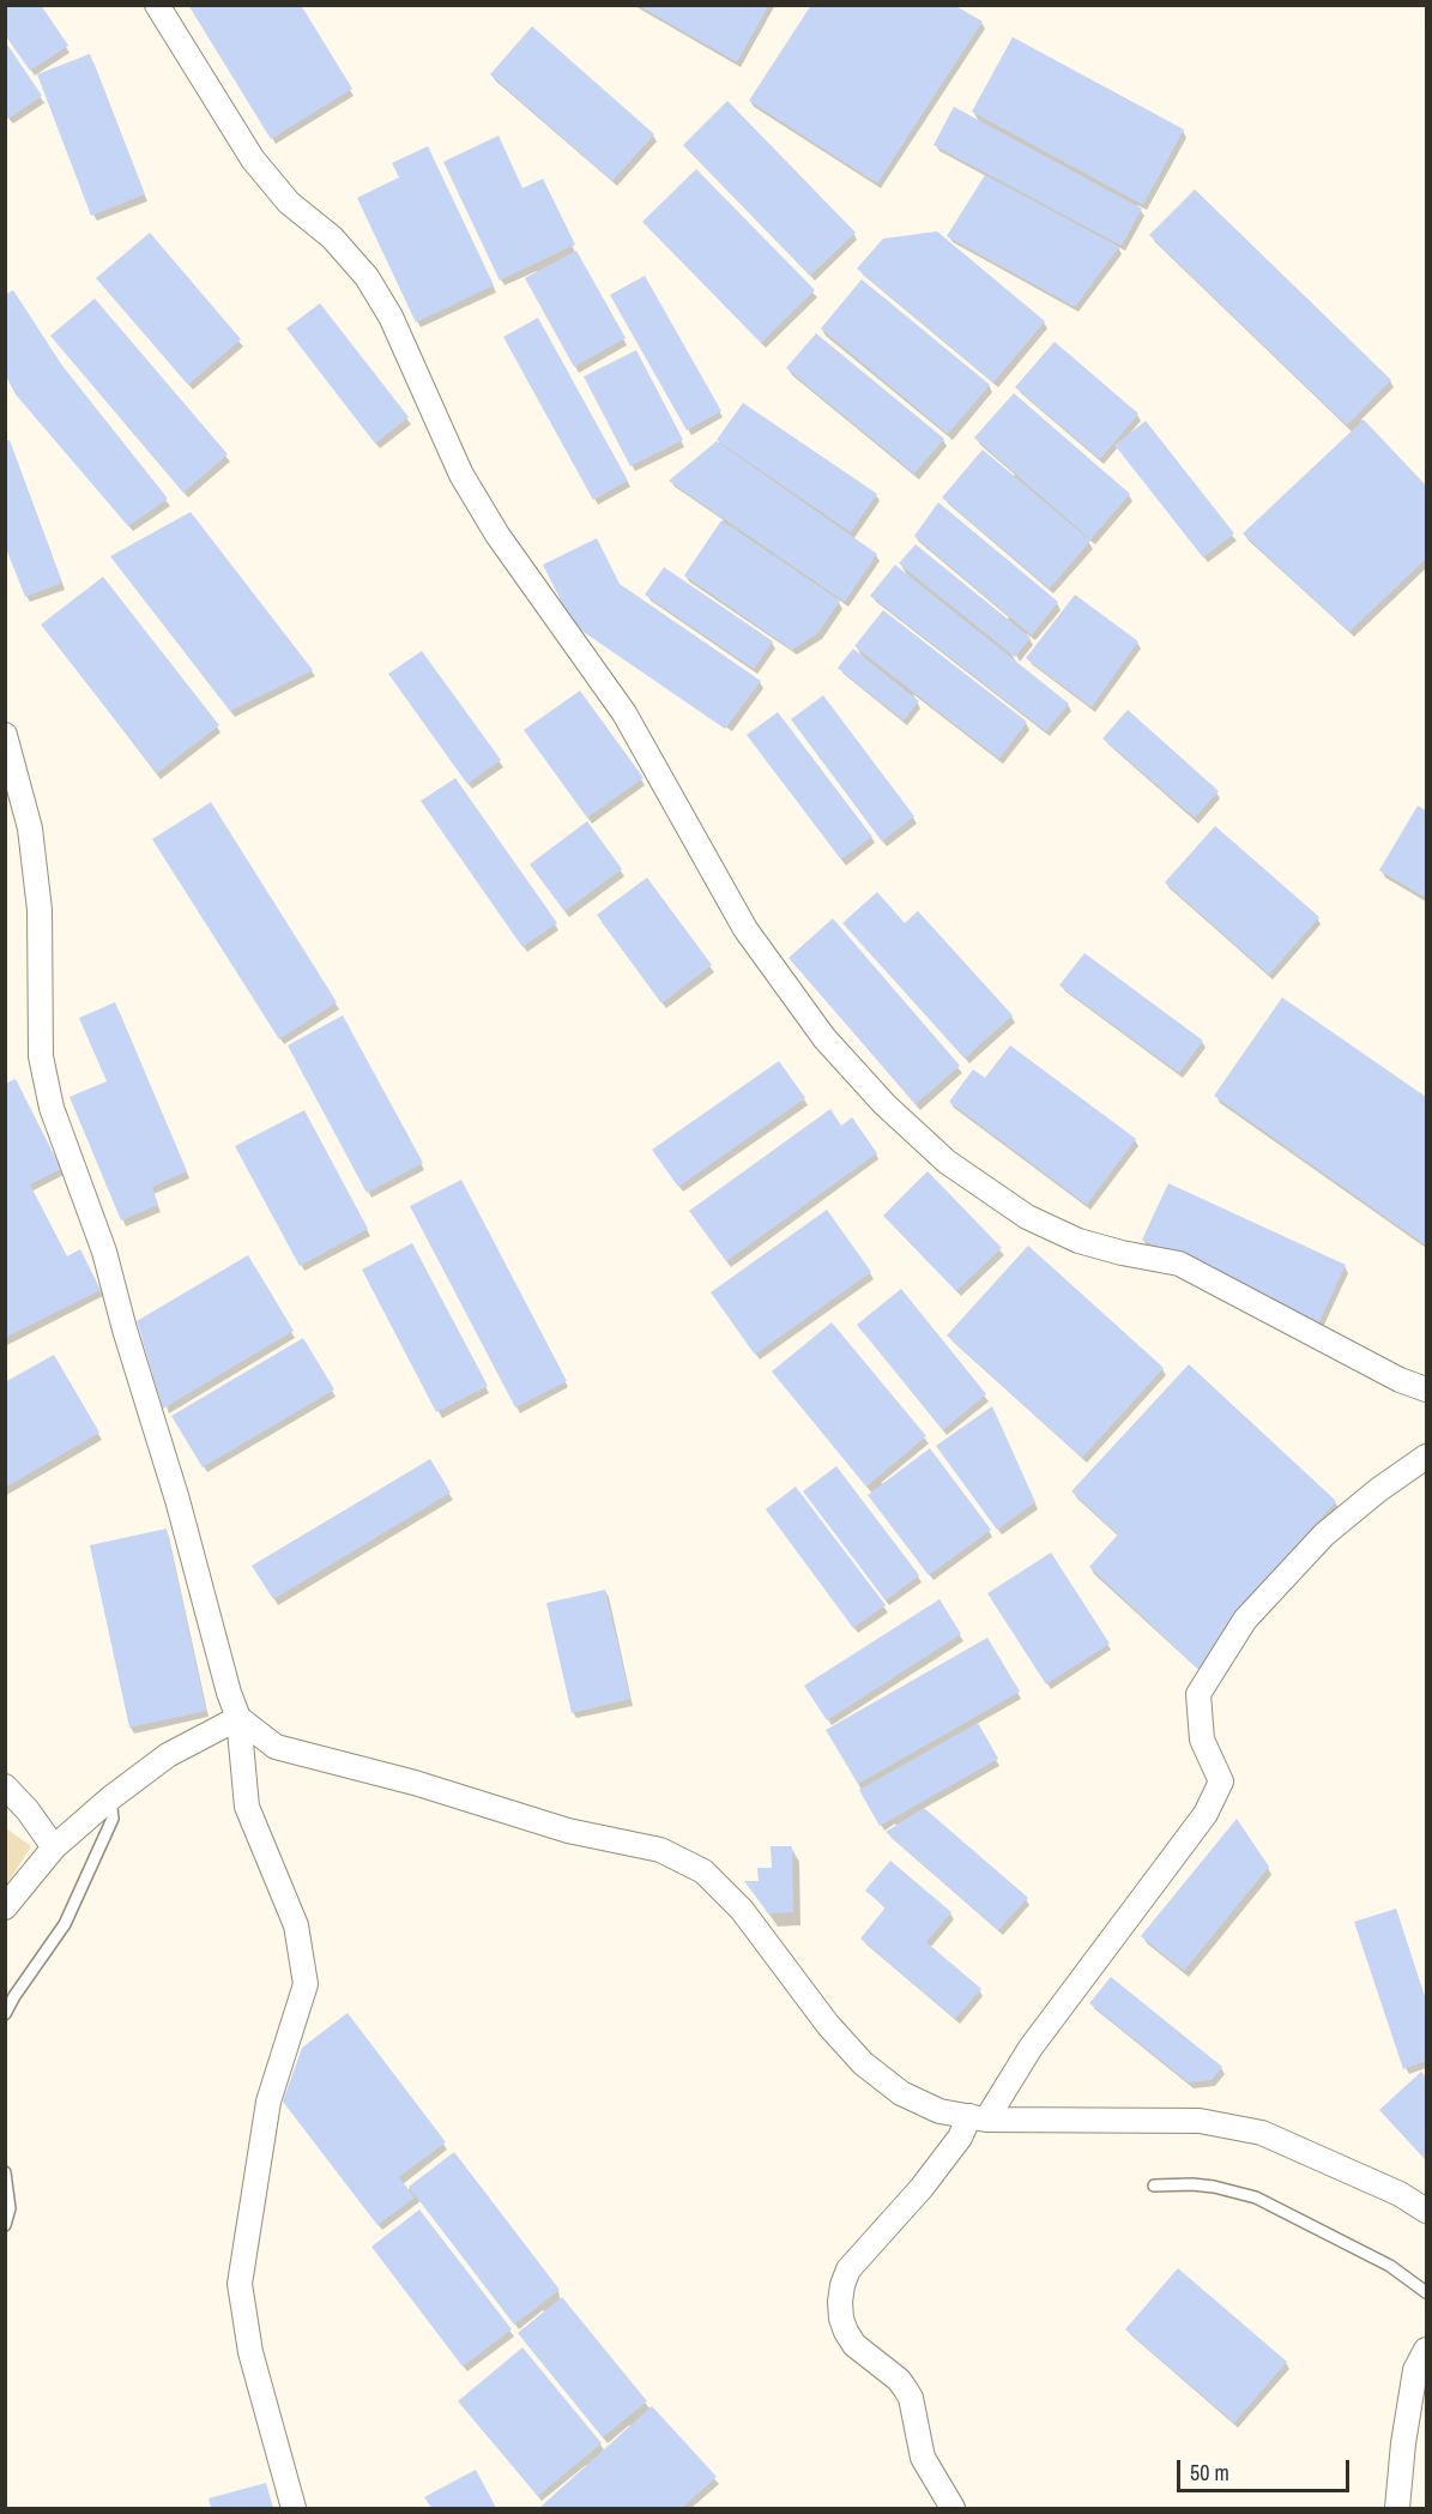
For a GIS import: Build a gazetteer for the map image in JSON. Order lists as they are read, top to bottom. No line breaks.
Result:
{"scale_bar":"50 m"}
